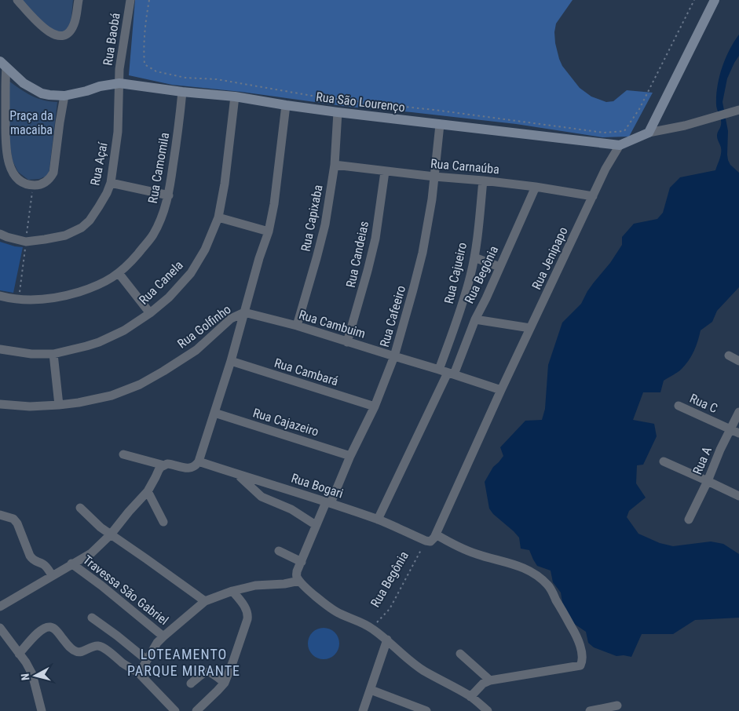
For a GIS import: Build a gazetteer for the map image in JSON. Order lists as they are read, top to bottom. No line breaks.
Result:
{"streets":{"street":["Rua Baobá","Rua São Lourenço","Rua Açaí","Rua Carnaúba","Rua Camomila","Rua Capixaba","Rua Candeias","Rua Jenipapo","Rua Cajueiro","Rua Begônia","Rua Canela","Rua Cafeeiro","Rua Cambuim","Rua Golfinho","Rua Cambará","Rua C","Rua Cajazeiro","Rua A","Rua Bogari","Travessa São Gabriel"]},"crossings":[["Rua Baobá","Rua São Lourenço"],["Rua Baobá","Rua Açaí"],["Rua São Lourenço","Rua Açaí"],["Rua São Lourenço","Rua Camomila"],["Rua São Lourenço","Rua Capixaba"],["Rua São Lourenço","Rua Jenipapo"],["Rua São Lourenço","Rua Canela"],["Rua São Lourenço","Rua Cafeeiro"],["Rua São Lourenço","Rua Golfinho"],["Rua Carnaúba","Rua Capixaba"],["Rua Carnaúba","Rua Candeias"],["Rua Carnaúba","Rua Jenipapo"],["Rua Carnaúba","Rua Cajueiro"],["Rua Carnaúba","Rua Begônia"],["Rua Carnaúba","Rua Cafeeiro"],["Rua Capixaba","Rua Cambuim"],["Rua Candeias","Rua Cambuim"],["Rua Jenipapo","Rua Cambuim"],["Rua Cajueiro","Rua Cambuim"],["Rua Begônia","Rua Cambuim"],["Rua Begônia","Rua Bogari"],["Rua Cafeeiro","Rua Cambuim"],["Rua Cafeeiro","Rua Cambará"],["Rua Cafeeiro","Rua Cajazeiro"],["Rua Cafeeiro","Rua Bogari"],["Rua Cambuim","Rua Golfinho"],["Rua C","Rua A"]],"districts":["LOTEAMENTO PARQUE MIRANTE"],"parks":["Praça da macaiba"],"north":"left"}
